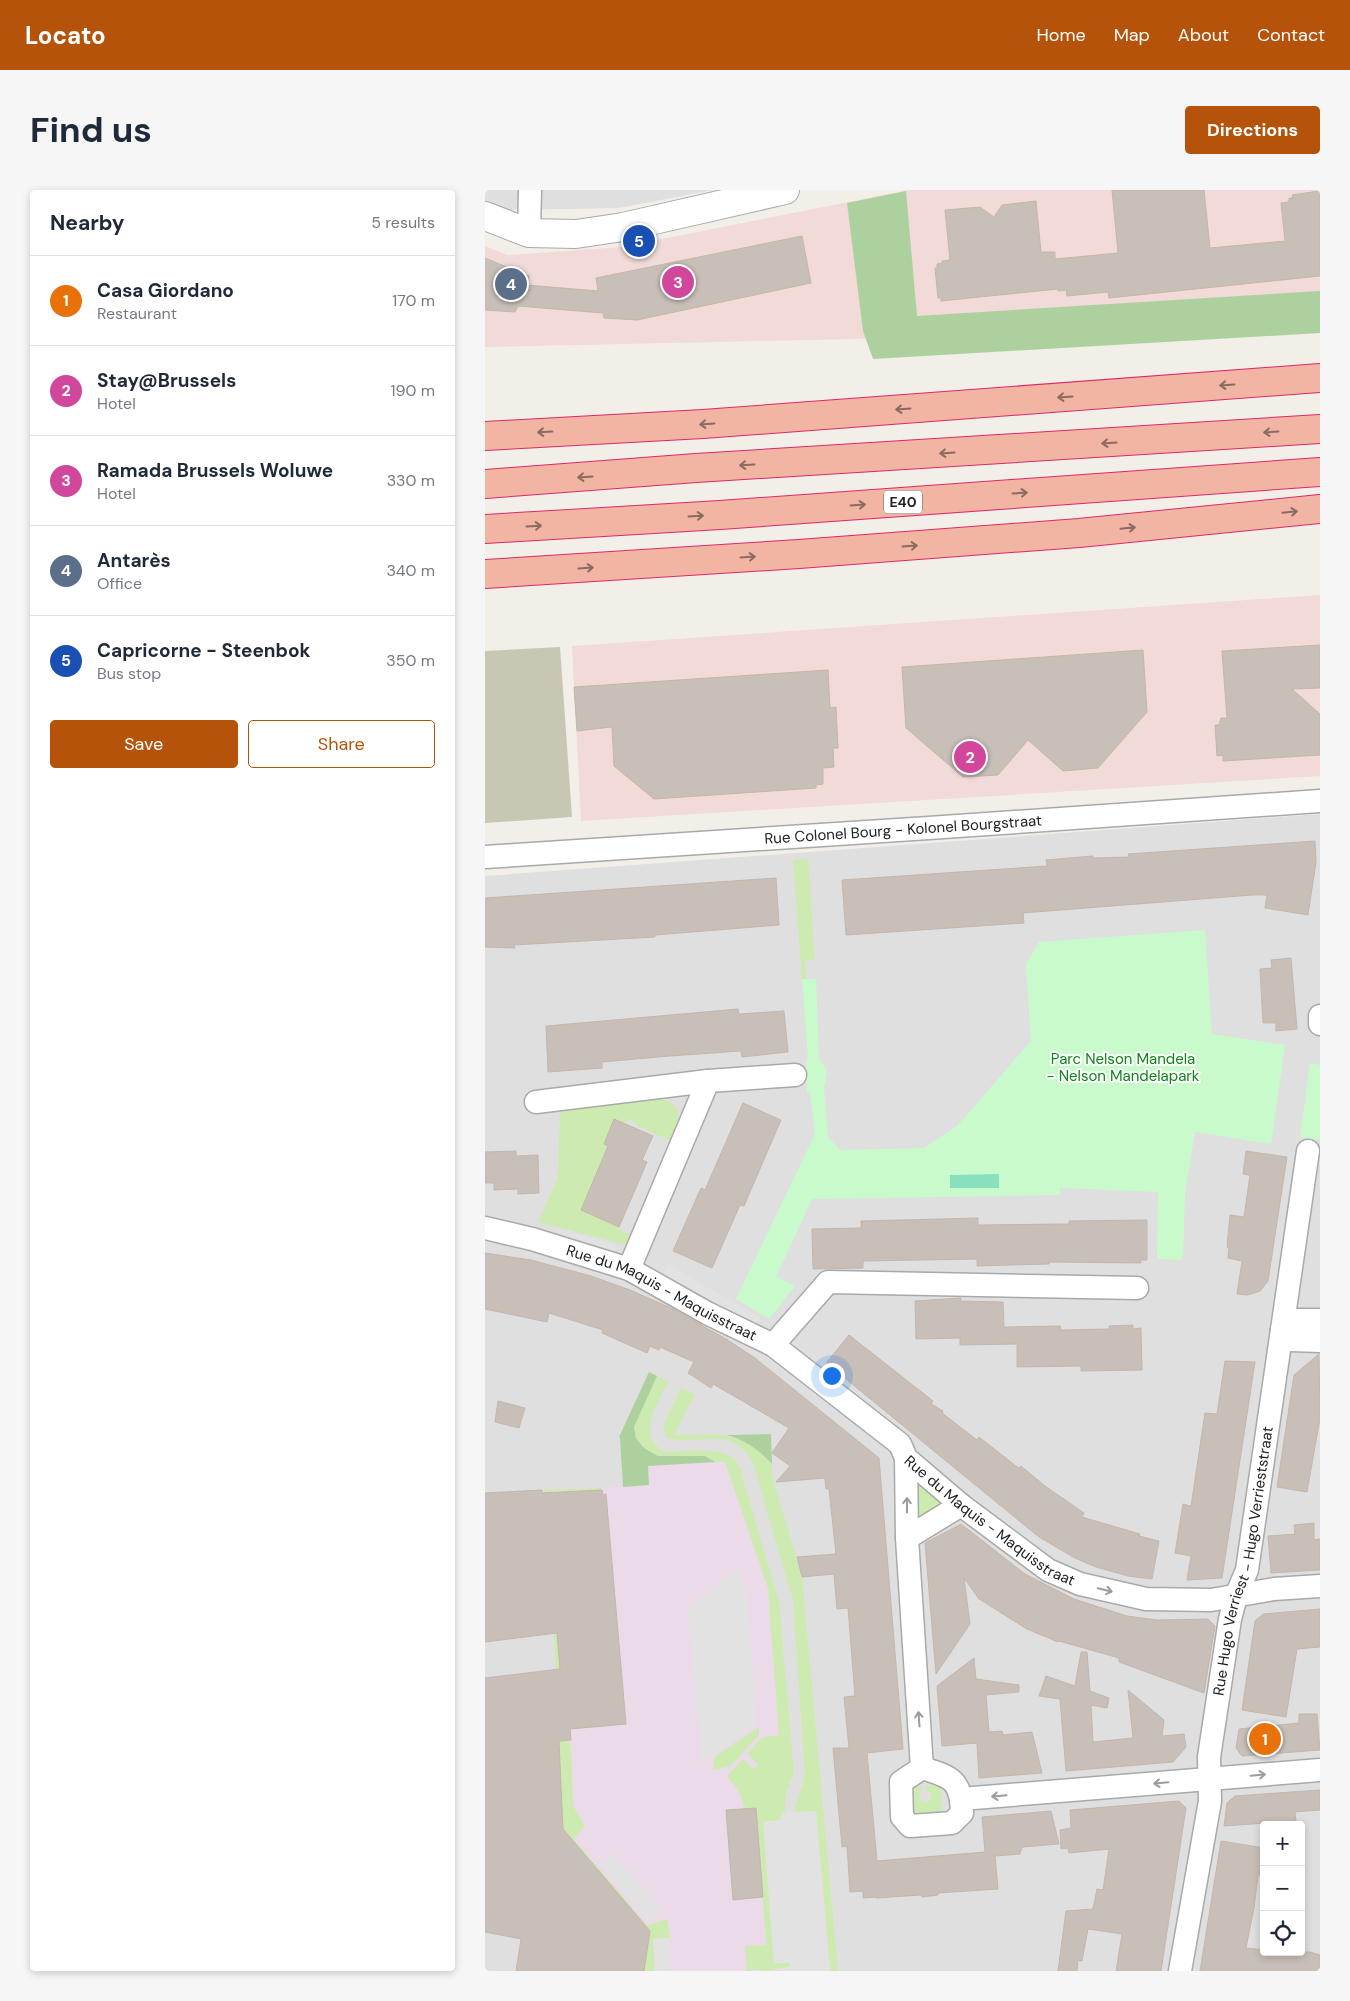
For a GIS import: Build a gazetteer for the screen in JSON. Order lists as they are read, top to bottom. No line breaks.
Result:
{"streets":{"highway":["E40"],"street":["Rue Colonel Bourg - Kolonel Bourgstraat","Rue du Maquis - Maquisstraat","Rue Hugo Verriest - Hugo Verrieststraat"]},"crossings":[["Rue du Maquis - Maquisstraat","Rue Hugo Verriest - Hugo Verrieststraat"]],"parks":["Parc Nelson Mandela - Nelson Mandelapark"],"page":{"header":"Locato","nav":["Home","Map","About","Contact"],"buttons":["Directions",["Save","Share"]],"title":"Find us","heading":["Nearby","5 results"],"pins":["5","3","4","2","1"],"list":[{"mark":"1","name":"Casa Giordano","note":"Restaurant","value":"170 m"},{"mark":"2","name":"Stay@Brussels","note":"Hotel","value":"190 m"},{"mark":"3","name":"Ramada Brussels Woluwe","note":"Hotel","value":"330 m"},{"mark":"4","name":"Antarès","note":"Office","value":"340 m"},{"mark":"5","name":"Capricorne - Steenbok","note":"Bus stop","value":"350 m"}],"map_buttons":["+","−"]}}
